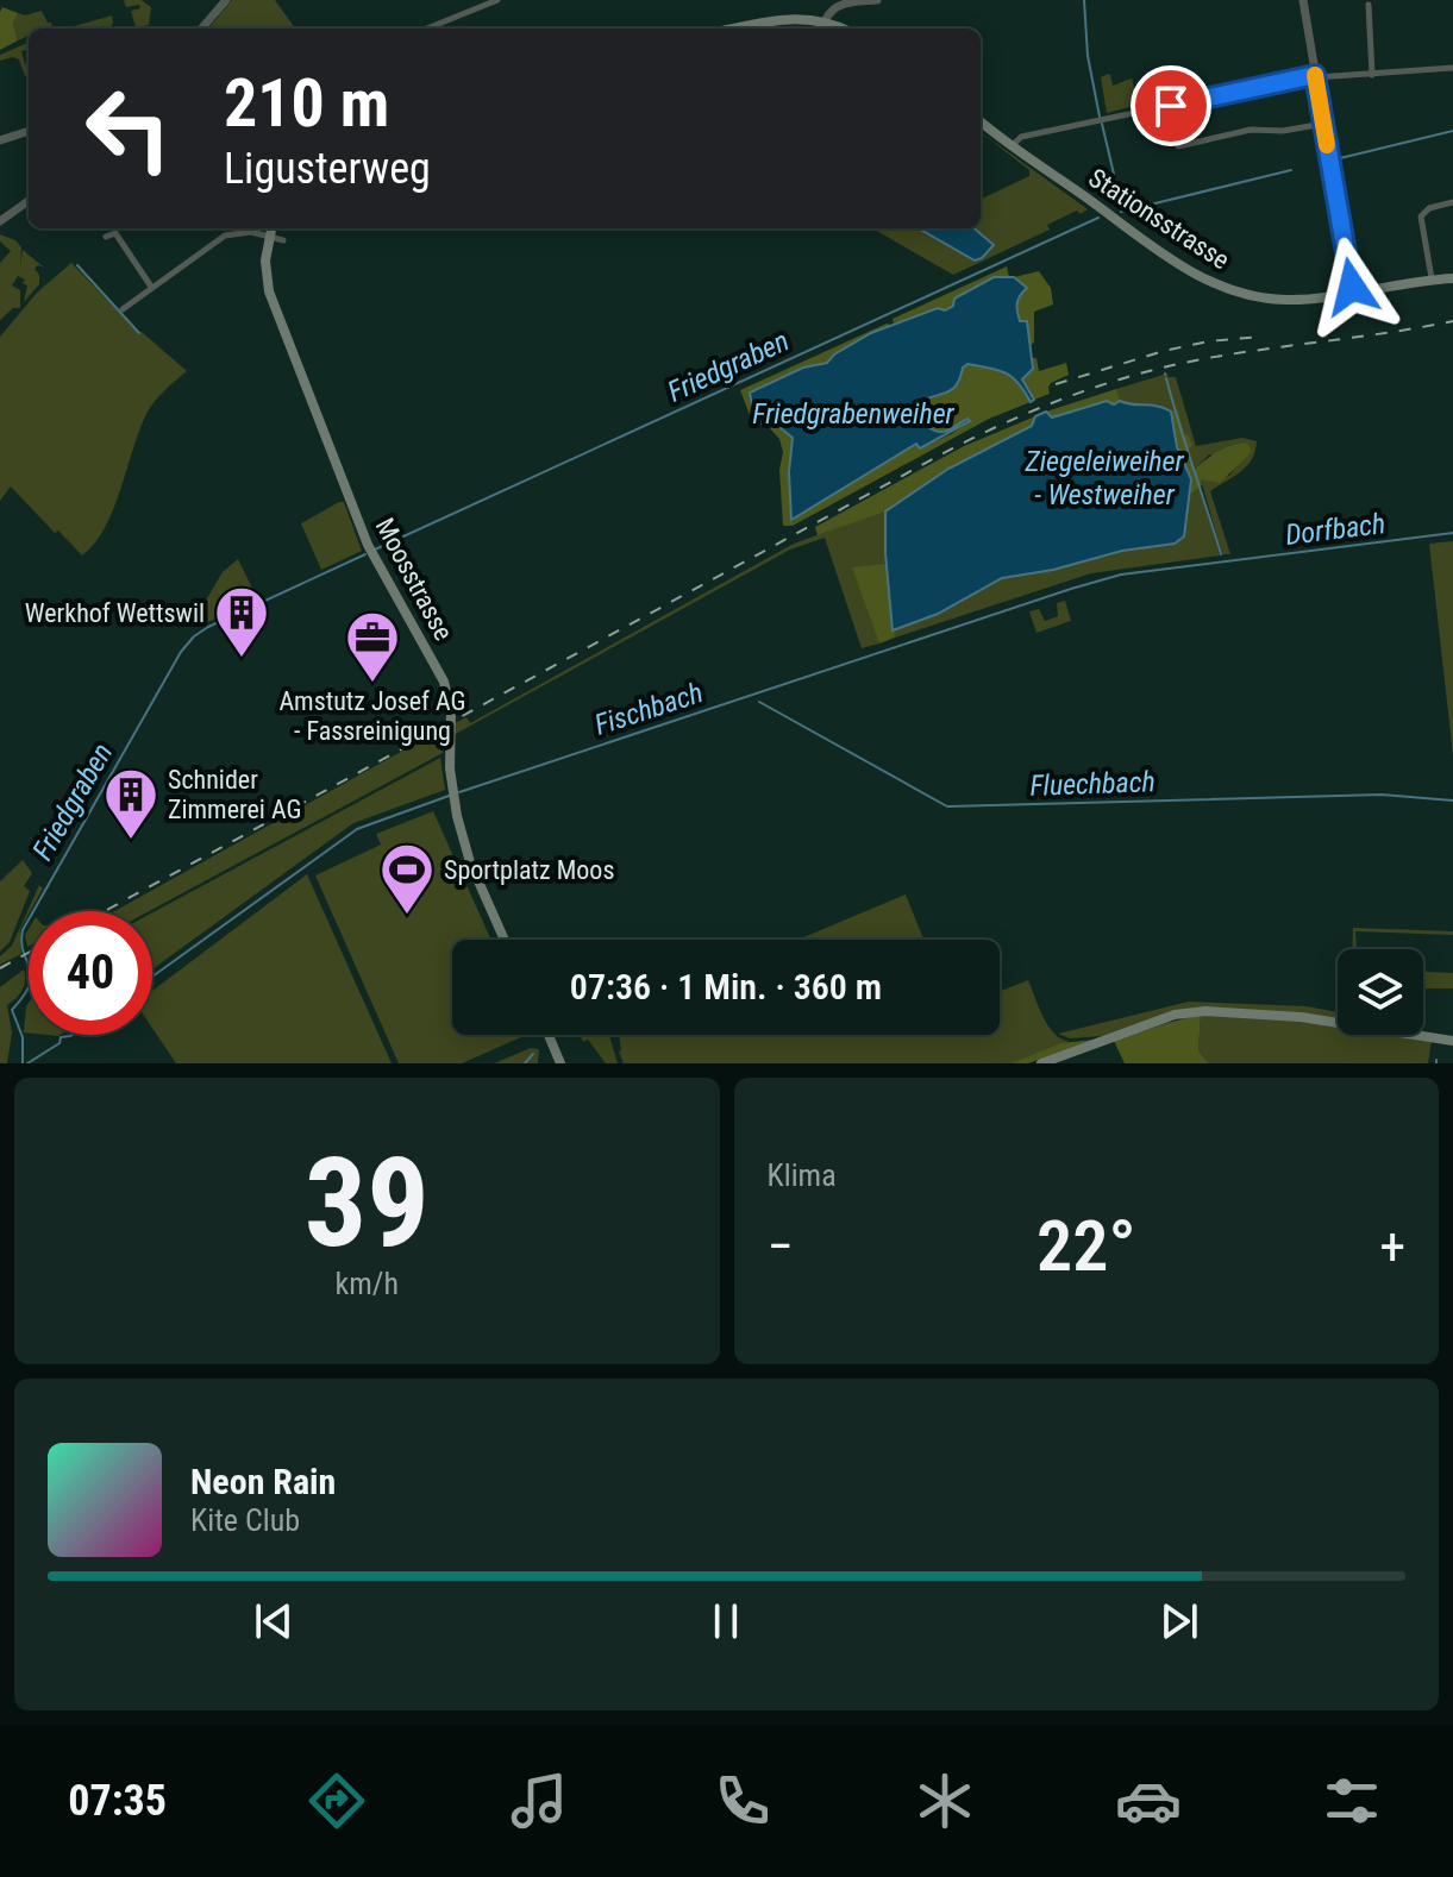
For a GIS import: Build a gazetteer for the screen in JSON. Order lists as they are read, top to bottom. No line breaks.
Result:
{"streets":{"main road":["Stationsstrasse","Moosstrasse"]},"water":["Friedgraben","Friedgrabenweiher","Ziegeleiweiher - Westweiher","Dorfbach","Fischbach","Fluechbach"],"places":{"building":["Werkhof Wettswil","Schnider Zimmerei AG"],"office":["Amstutz Josef AG - Fassreinigung"],"sports":["Sportplatz Moos"]},"page":{"turn":["210 m","Ligusterweg"],"limit":"40","trip":"07:36 · 1 Min. · 360 m","tile":[["39","km/h"],"Klima"],"heat":["−","22°","+"],"song":["Neon Rain","Kite Club"],"tabs":"07:35"}}
